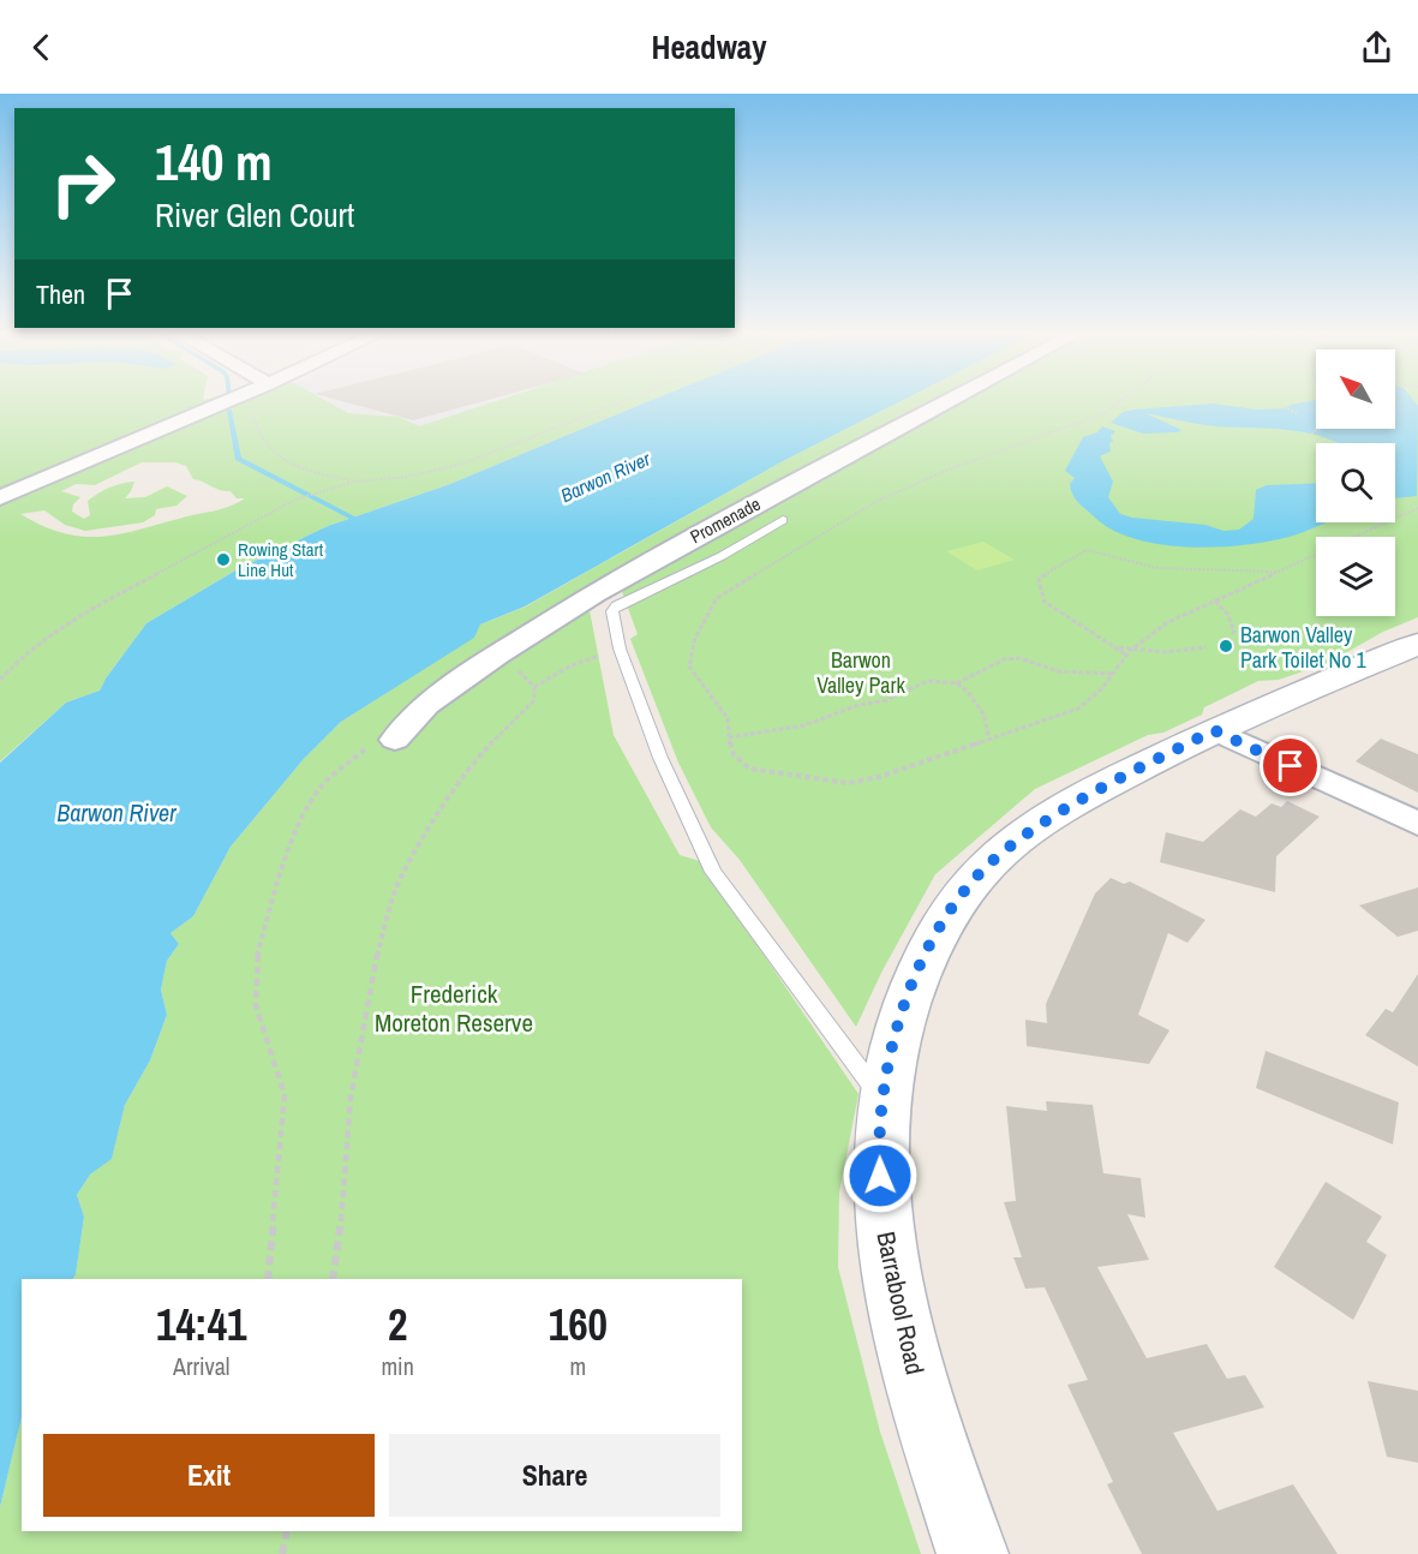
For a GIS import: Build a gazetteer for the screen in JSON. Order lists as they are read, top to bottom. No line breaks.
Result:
{"streets":{"street":["Promenade","Barrabool Road"]},"crossings":[["Promenade","Barrabool Road"]],"water":["Barwon River"],"parks":["Barwon Valley Park","Frederick Moreton Reserve"],"places":["Rowing Start Line Hut","Barwon Valley Park Toilet No 1"],"north":"top left","page":{"header":"Headway","turn":["140 m","River Glen Court"],"then":"Then","eta":["14:41","Arrival","2","min","160","m"],"buttons":["Exit","Share"]}}
